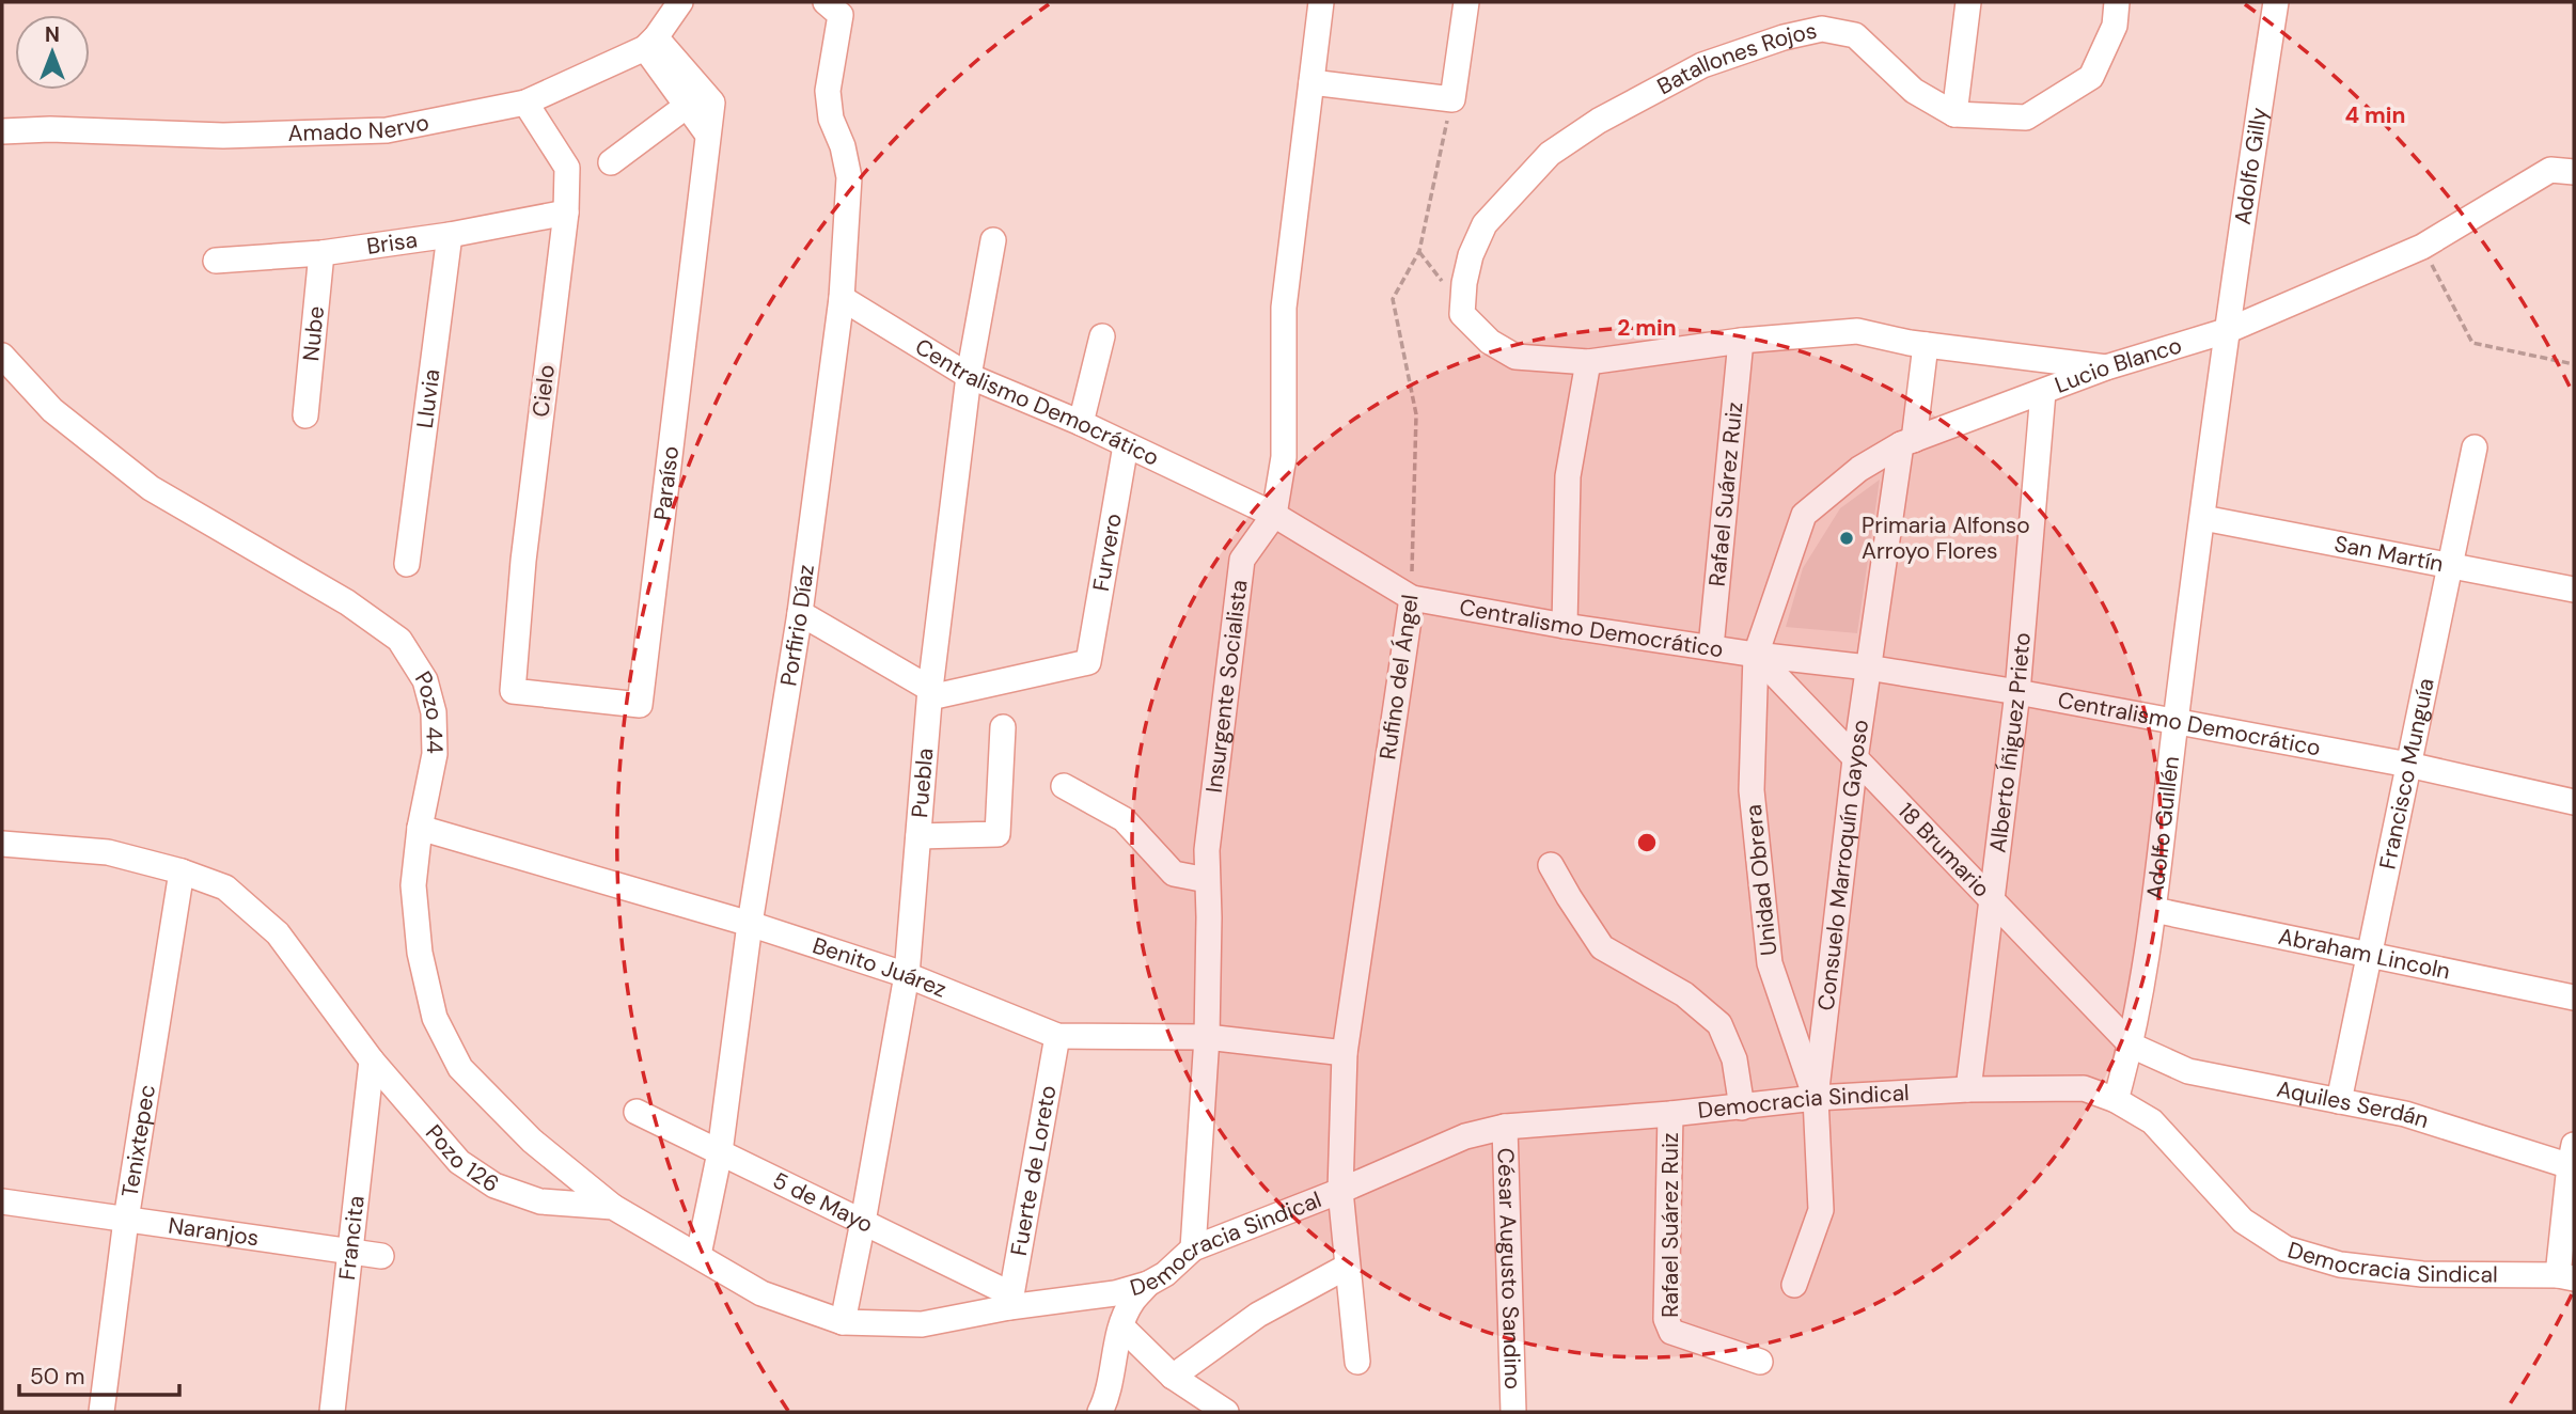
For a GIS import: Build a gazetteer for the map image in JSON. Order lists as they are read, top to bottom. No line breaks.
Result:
{"streets":{"street":["Batallones Rojos","Amado Nervo","Adolfo Gilly","Brisa","Nube","Lucio Blanco","Cielo","Lluvia","Centralismo Democrático","Paraíso","Rafael Suárez Ruiz","Furvero","San Martín","Porfirio Díaz","Rufino del Ángel","Insurgente Socialista","Pozo 44","Alberto Íñiguez Prieto","Francisco Munguía","Puebla","Adolfo Guillén","18 Brumario","Consuelo Marroquín Gayoso","Unidad Obrera","Abraham Lincoln","Benito Juárez","Democracia Sindical","Aquiles Serdán","Tenixtepec","Pozo 126","Fuerte de Loreto","5 de Mayo","Naranjos","Francita","César Augusto Sandino"]},"crossings":[["Amado Nervo","Cielo"],["Amado Nervo","Paraíso"],["Adolfo Gilly","Lucio Blanco"],["Adolfo Gilly","Adolfo Guillén"],["Brisa","Nube"],["Brisa","Cielo"],["Brisa","Lluvia"],["Lucio Blanco","Centralismo Democrático"],["Lucio Blanco","Alberto Íñiguez Prieto"],["Lucio Blanco","Adolfo Guillén"],["Lucio Blanco","18 Brumario"],["Lucio Blanco","Consuelo Marroquín Gayoso"],["Lucio Blanco","Unidad Obrera"],["Cielo","Paraíso"],["Centralismo Democrático","Rafael Suárez Ruiz"],["Centralismo Democrático","Furvero"],["Centralismo Democrático","Porfirio Díaz"],["Centralismo Democrático","Rufino del Ángel"],["Centralismo Democrático","Insurgente Socialista"],["Centralismo Democrático","Alberto Íñiguez Prieto"],["Centralismo Democrático","Francisco Munguía"],["Centralismo Democrático","Puebla"],["Centralismo Democrático","Adolfo Guillén"],["Centralismo Democrático","18 Brumario"],["Centralismo Democrático","Consuelo Marroquín Gayoso"],["Centralismo Democrático","Unidad Obrera"],["Rafael Suárez Ruiz","Democracia Sindical"],["Furvero","Puebla"],["San Martín","Francisco Munguía"],["San Martín","Adolfo Guillén"],["Porfirio Díaz","Benito Juárez"],["Porfirio Díaz","Pozo 126"],["Porfirio Díaz","5 de Mayo"],["Rufino del Ángel","Benito Juárez"],["Rufino del Ángel","Democracia Sindical"],["Insurgente Socialista","Benito Juárez"],["Insurgente Socialista","Democracia Sindical"],["Pozo 44","Benito Juárez"],["Pozo 44","Pozo 126"],["Alberto Íñiguez Prieto","18 Brumario"],["Alberto Íñiguez Prieto","Democracia Sindical"],["Francisco Munguía","Abraham Lincoln"],["Francisco Munguía","Aquiles Serdán"],["Puebla","Benito Juárez"],["Puebla","Pozo 126"],["Puebla","5 de Mayo"],["Adolfo Guillén","18 Brumario"],["Adolfo Guillén","Abraham Lincoln"],["Adolfo Guillén","Democracia Sindical"],["Adolfo Guillén","Aquiles Serdán"],["18 Brumario","Consuelo Marroquín Gayoso"],["18 Brumario","Unidad Obrera"],["18 Brumario","Aquiles Serdán"],["Consuelo Marroquín Gayoso","Unidad Obrera"],["Consuelo Marroquín Gayoso","Democracia Sindical"],["Unidad Obrera","Democracia Sindical"],["Benito Juárez","Fuerte de Loreto"],["Democracia Sindical","Pozo 126"],["Democracia Sindical","Fuerte de Loreto"],["Democracia Sindical","5 de Mayo"],["Democracia Sindical","César Augusto Sandino"],["Tenixtepec","Pozo 126"],["Tenixtepec","Naranjos"],["Pozo 126","Fuerte de Loreto"],["Pozo 126","5 de Mayo"],["Pozo 126","Francita"],["Fuerte de Loreto","5 de Mayo"],["Naranjos","Francita"]],"places":["Primaria Alfonso Arroyo Flores"],"scale_bar":"50 m","north":"top","rings":["4 min","2 min"]}
